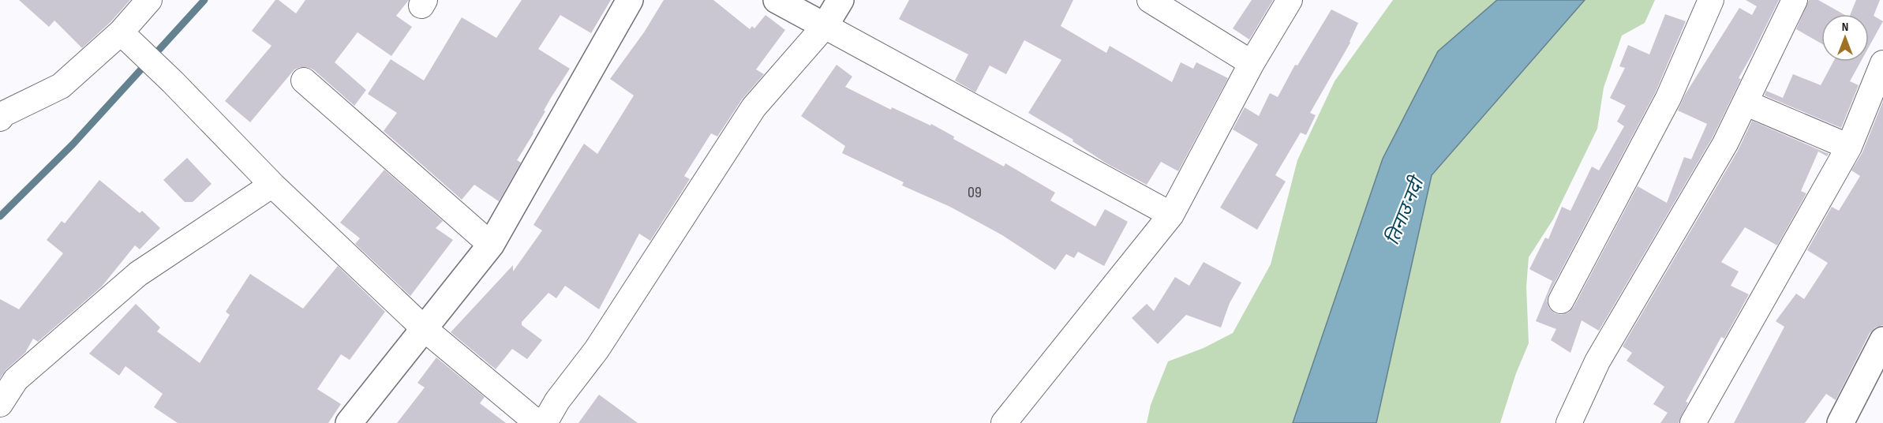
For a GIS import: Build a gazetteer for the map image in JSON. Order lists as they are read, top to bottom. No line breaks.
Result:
{"water":["तिनाउ नदी"],"house_numbers":["09"],"north":"top"}
